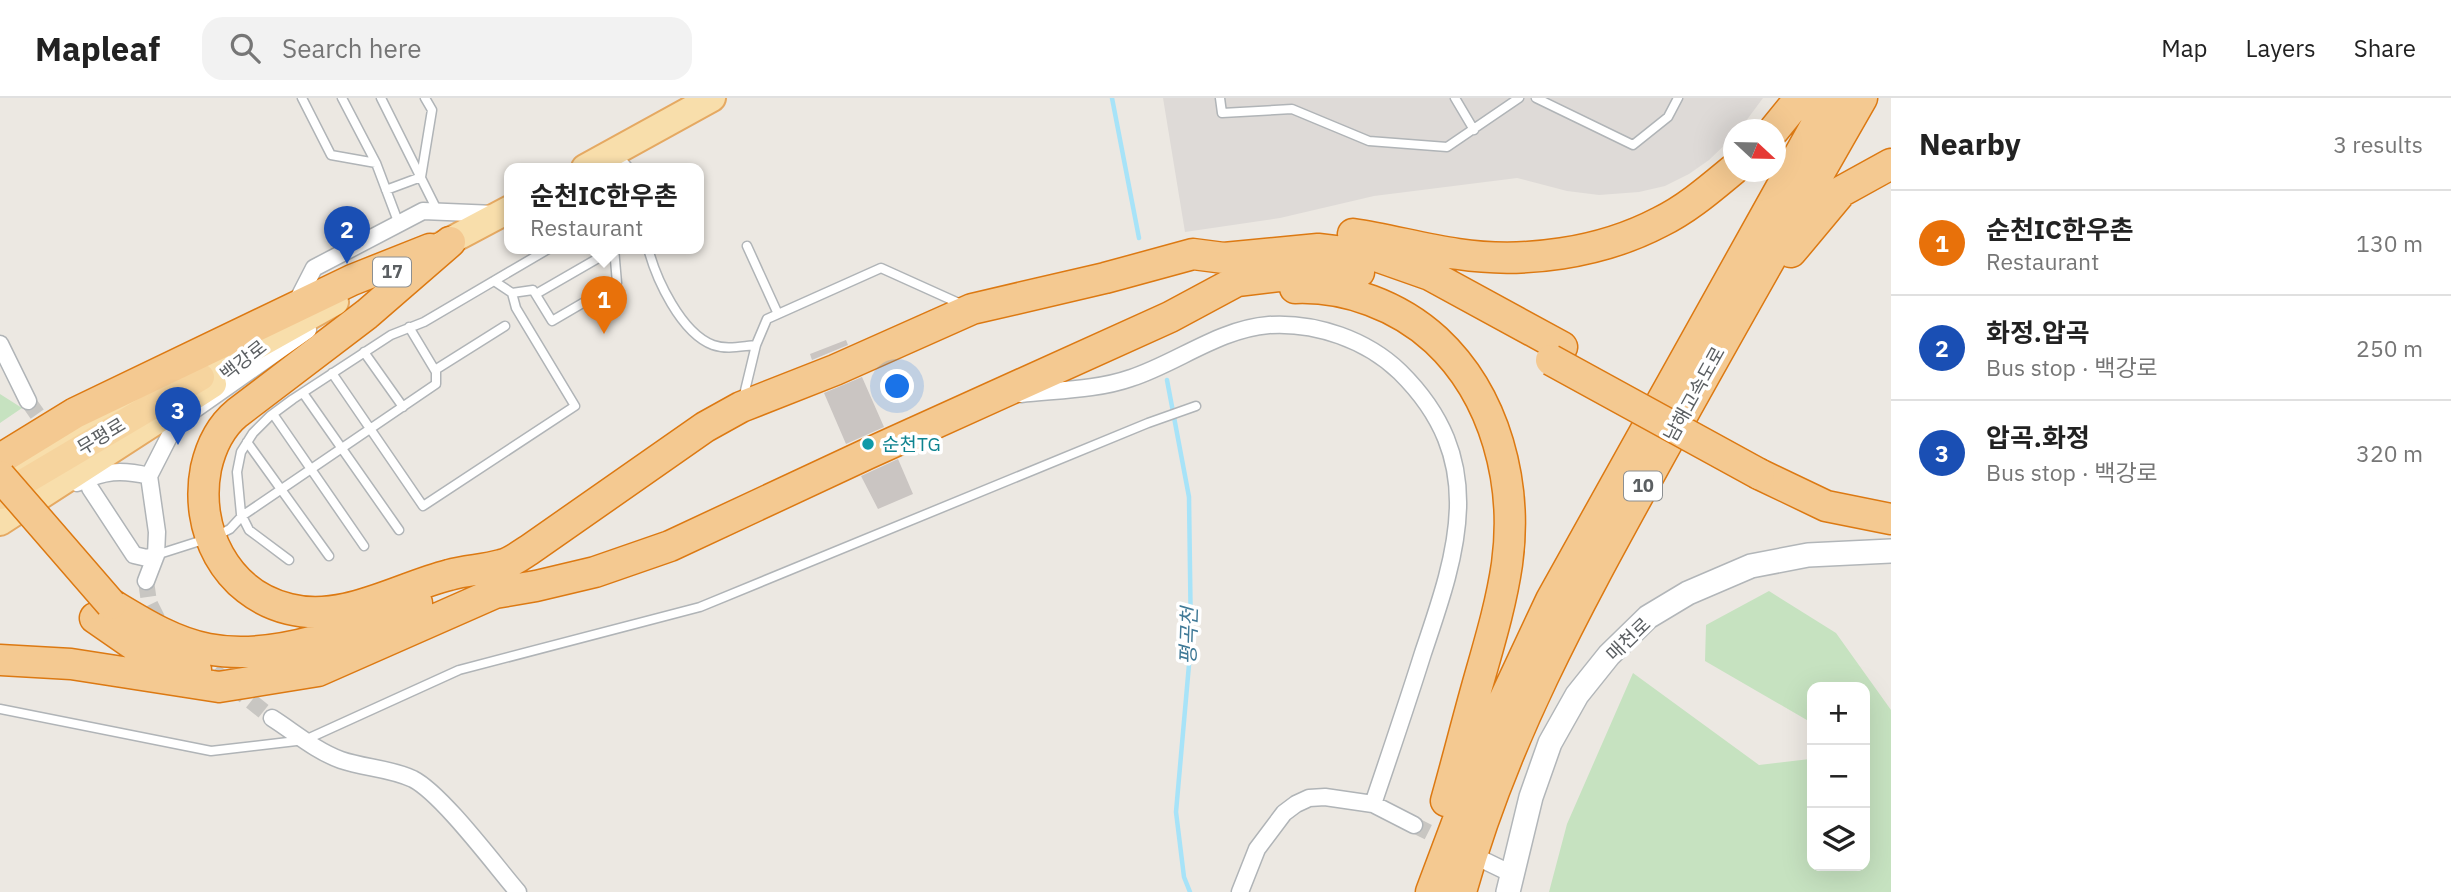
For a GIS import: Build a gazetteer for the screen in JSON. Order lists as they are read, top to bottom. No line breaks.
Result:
{"streets":{"highway":["17","남해고속도로","무평로","10"],"main road":["백강로","매천로"]},"crossings":[["백강로","무평로"]],"water":["평곡천"],"places":["순천TG"],"north":"right","page":{"header":"Mapleaf","search":"Search here","nav":["Map","Layers","Share"],"heading":["Nearby","3 results"],"popup":["순천IC한우촌","Restaurant"],"list":[{"mark":"1","name":"순천IC한우촌","note":"Restaurant","value":"130 m"},{"mark":"2","name":"화정.압곡","note":"Bus stop · 백강로","value":"250 m"},{"mark":"3","name":"압곡.화정","note":"Bus stop · 백강로","value":"320 m"}],"pins":["2","1","3"],"map_buttons":["+","−"]}}
